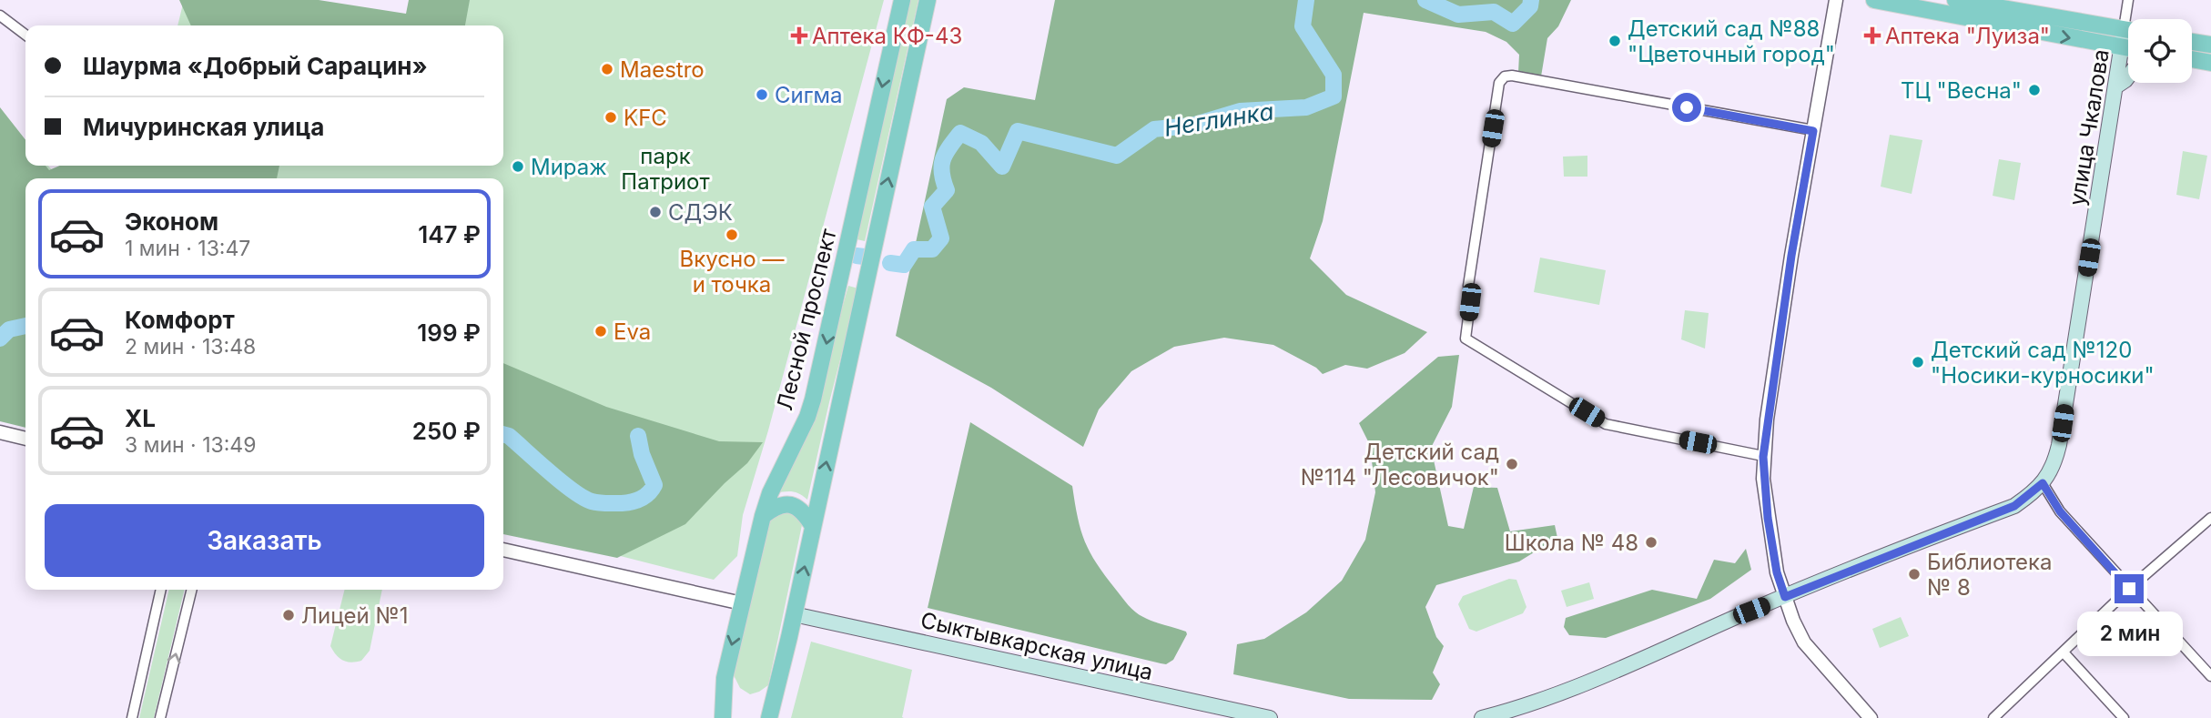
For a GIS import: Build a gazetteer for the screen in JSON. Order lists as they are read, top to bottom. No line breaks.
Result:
{"streets":{"main road":["улица Чкалова","Лесной проспект","Сыктывкарская улица"]},"water":["Неглинка"],"parks":["парк Патриот"],"places":{"health":["Аптека КФ-43","Аптека \"Луиза\""],"other":["Детский сад №88 \"Цветочный город\"","Maestro","ТЦ \"Весна\"","Сигма","KFC","Мираж","СДЭК","Вкусно — и точка","Eva","Детский сад №120 \"Носики-курносики\"","Детский сад №114 \"Лесовичок\"","Школа № 48","Библиотека № 8","Лицей №1"]},"page":{"banner":["Шаурма «Добрый Сарацин»","Мичуринская улица"],"list":[{"name":"Эконом","note":"1 мин · 13:47","value":"147 ₽"},{"name":"Комфорт","note":"2 мин · 13:48","value":"199 ₽"},{"name":"XL","note":"3 мин · 13:49","value":"250 ₽"}],"buttons":"Заказать","bubble":"2 мин"}}
